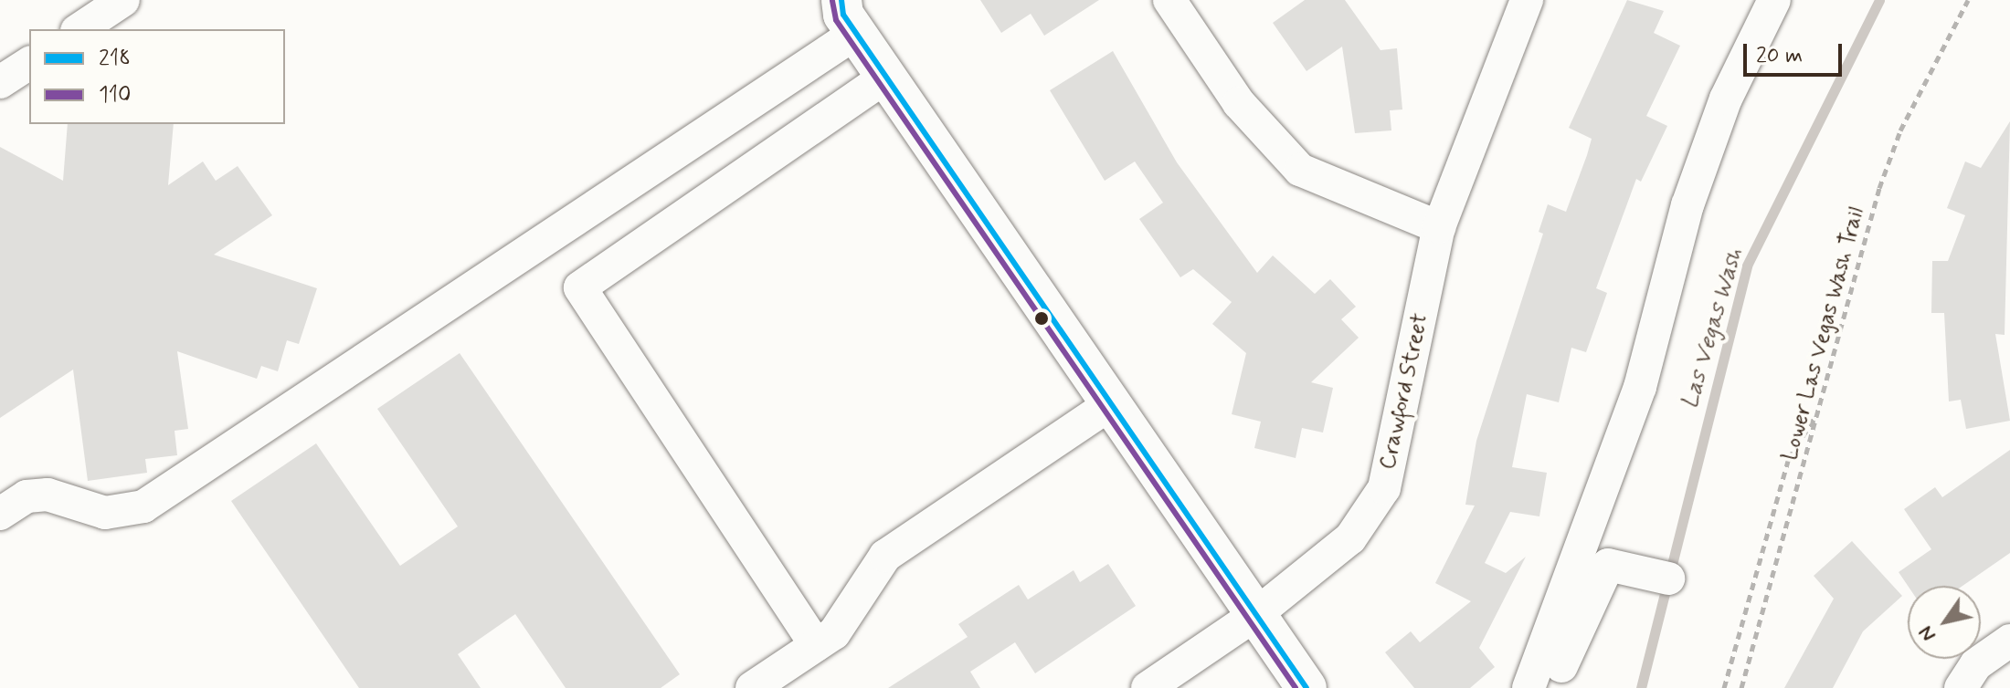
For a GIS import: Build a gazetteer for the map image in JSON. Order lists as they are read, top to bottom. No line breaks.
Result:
{"streets":{"street":["Crawford Street"],"path":["Lower Las Vegas Wash Trail"]},"water":["Las Vegas Wash"],"lines":["transit line 218","transit line 110"],"legend":["218","110"],"scale_bar":"20 m","north":"bottom left"}
